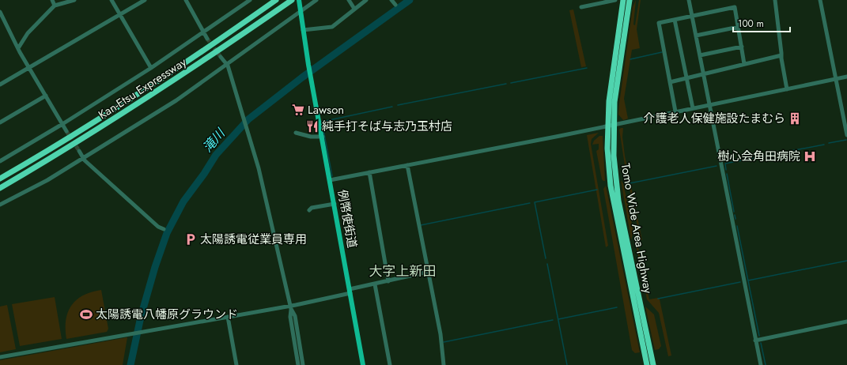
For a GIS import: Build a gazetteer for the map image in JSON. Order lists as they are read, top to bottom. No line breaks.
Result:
{"streets":{"highway":["Kan-Etsu Expressway","Tomo Wide Area Highway"],"main road":["例幣使街道"]},"districts":["大字上新田"],"water":["滝川"],"places":{"supermarket":["Lawson"],"building":["介護老人保健施設たまむら"],"restaurant":["純手打そば与志乃玉村店"],"hospital":["樹心会角田病院"],"parking":["太陽誘電従業員専用"],"sports":["太陽誘電八幡原グラウンド"]},"scale_bar":"100 m"}
